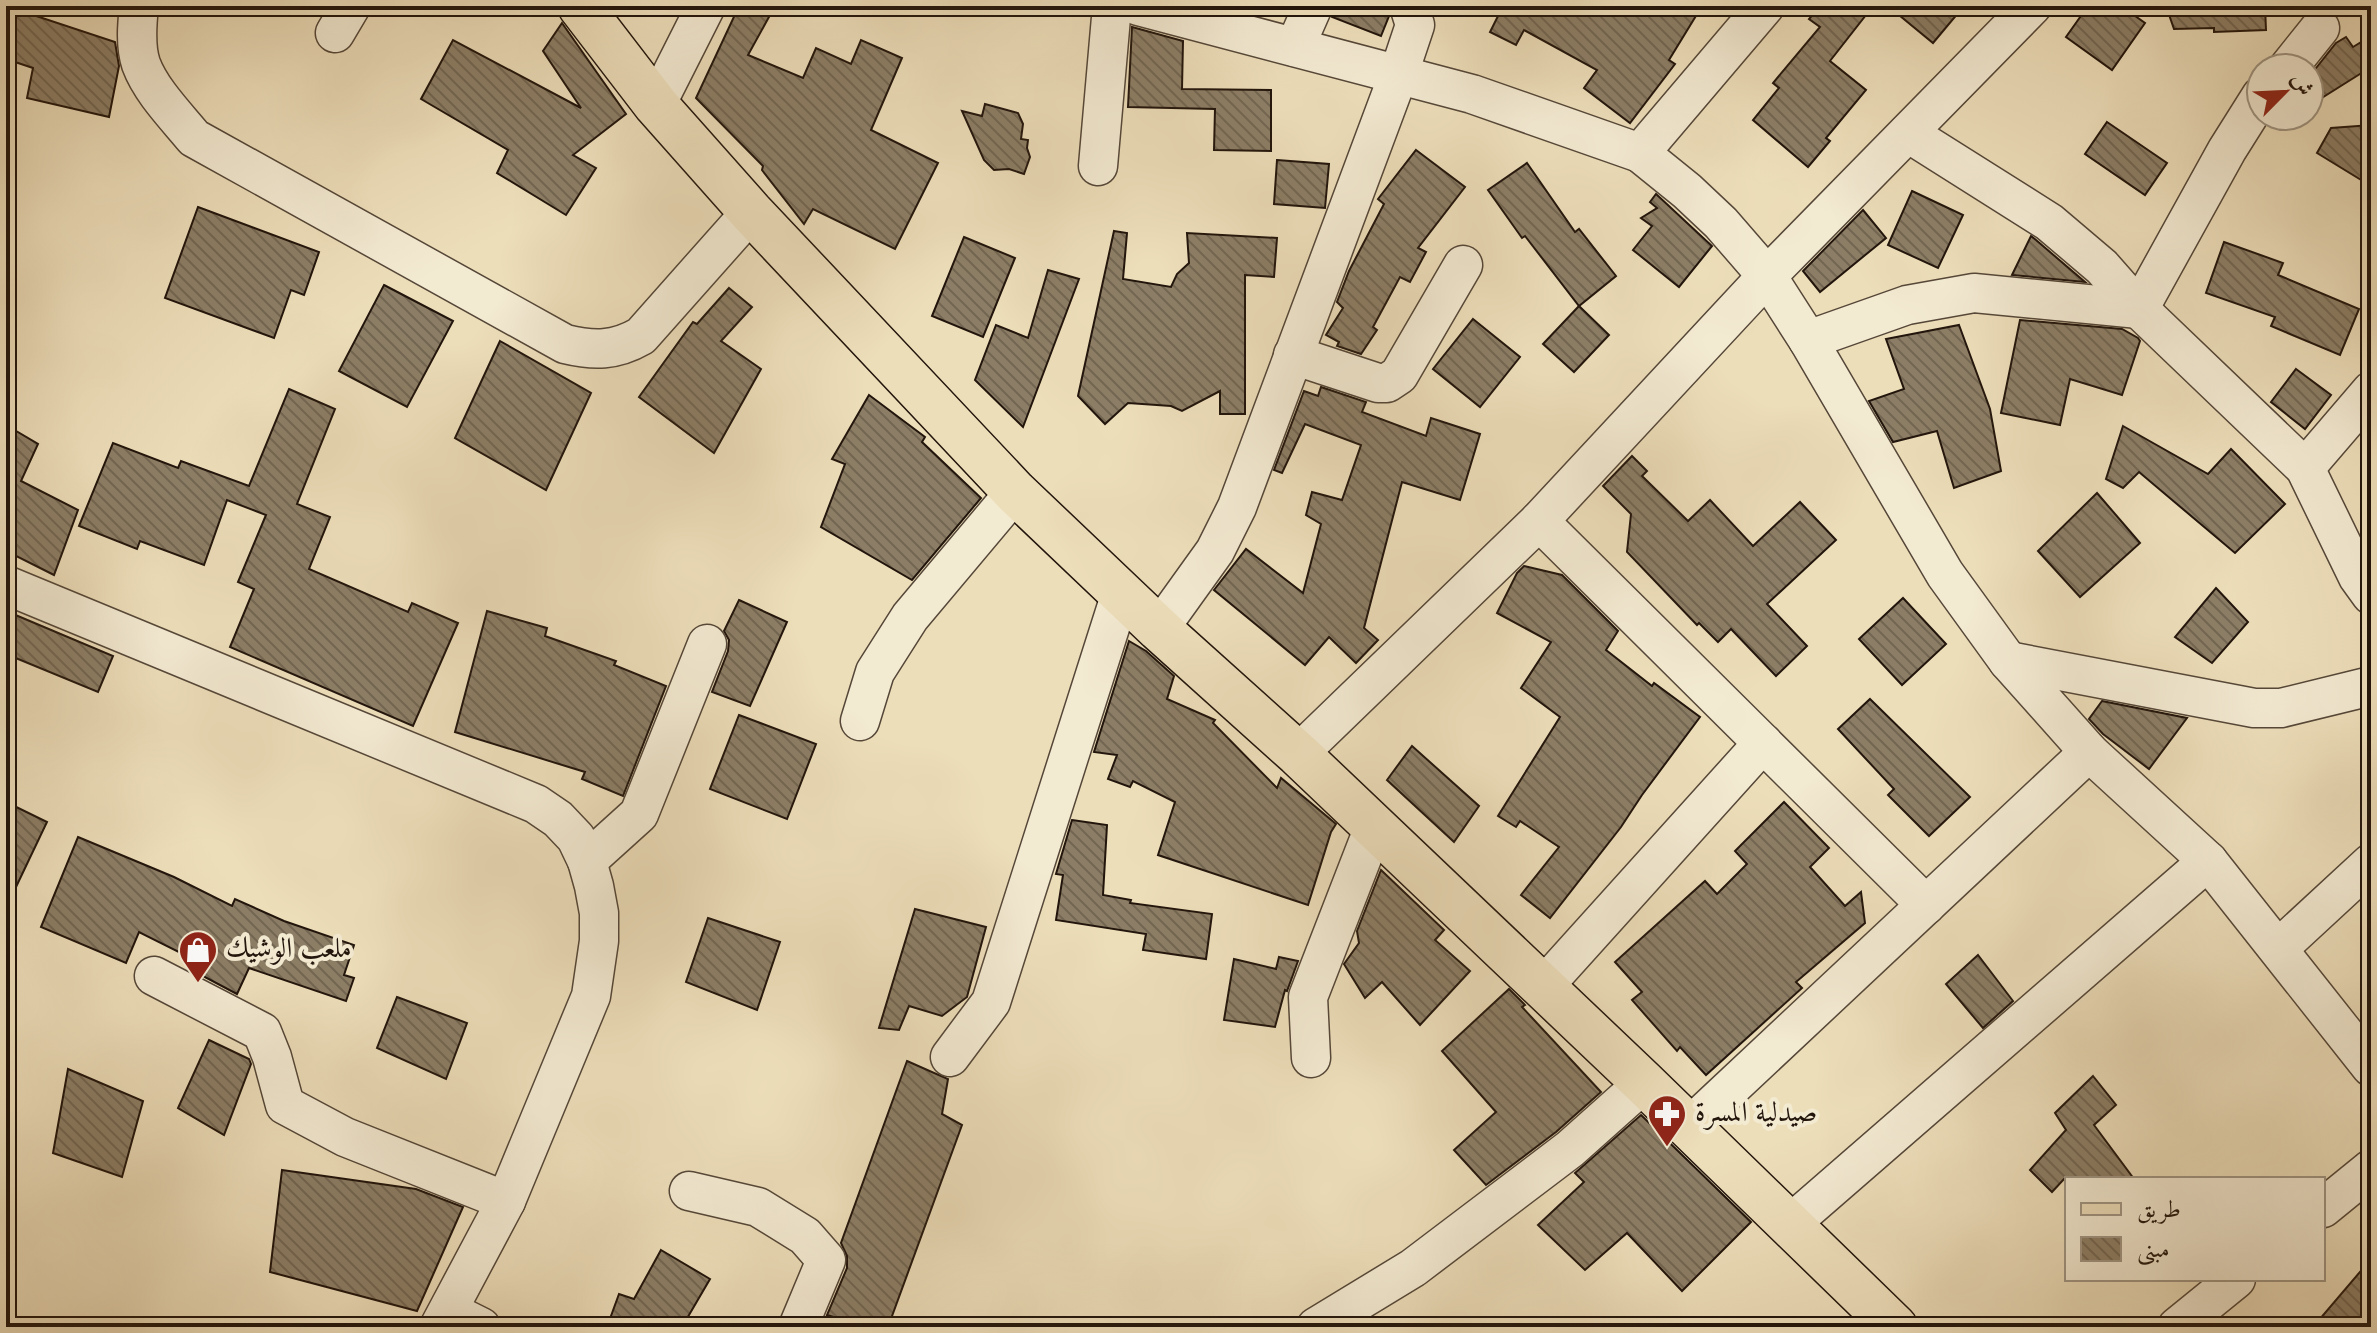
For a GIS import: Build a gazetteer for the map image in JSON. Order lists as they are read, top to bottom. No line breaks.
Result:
{"places":{"shop":["ملعب الوشيك"],"pharmacy":["صيدلية المسرة"]},"legend":["طريق","مبنى"],"north":"top right"}
